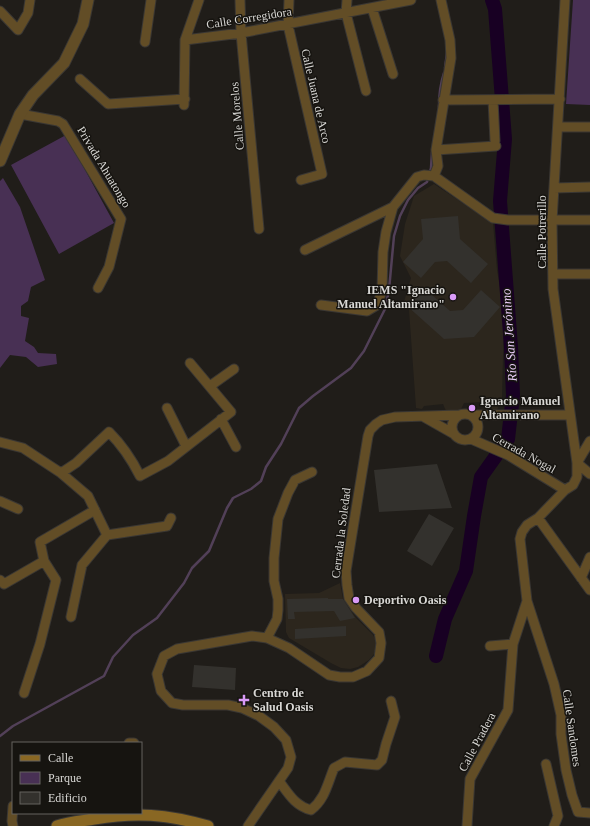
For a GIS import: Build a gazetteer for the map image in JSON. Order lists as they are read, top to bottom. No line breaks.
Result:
{"streets":{"street":["Calle Corregidora","Calle Juana de Arco","Calle Morelos","Privada Ahuatongo","Calle Potrerillo","Cerrada Nogal","Cerrada la Soledad","Calle Sandomes","Calle Pradera"]},"crossings":[["Calle Corregidora","Calle Juana de Arco"],["Calle Corregidora","Calle Morelos"],["Cerrada Nogal","Cerrada la Soledad"],["Calle Sandomes","Calle Pradera"]],"water":["Río San Jerónimo"],"places":{"other":["IEMS \"Ignacio Manuel Altamirano\"","Ignacio Manuel Altamirano","Deportivo Oasis"],"health":["Centro de Salud Oasis"]},"legend":["Calle","Parque","Edificio"]}
